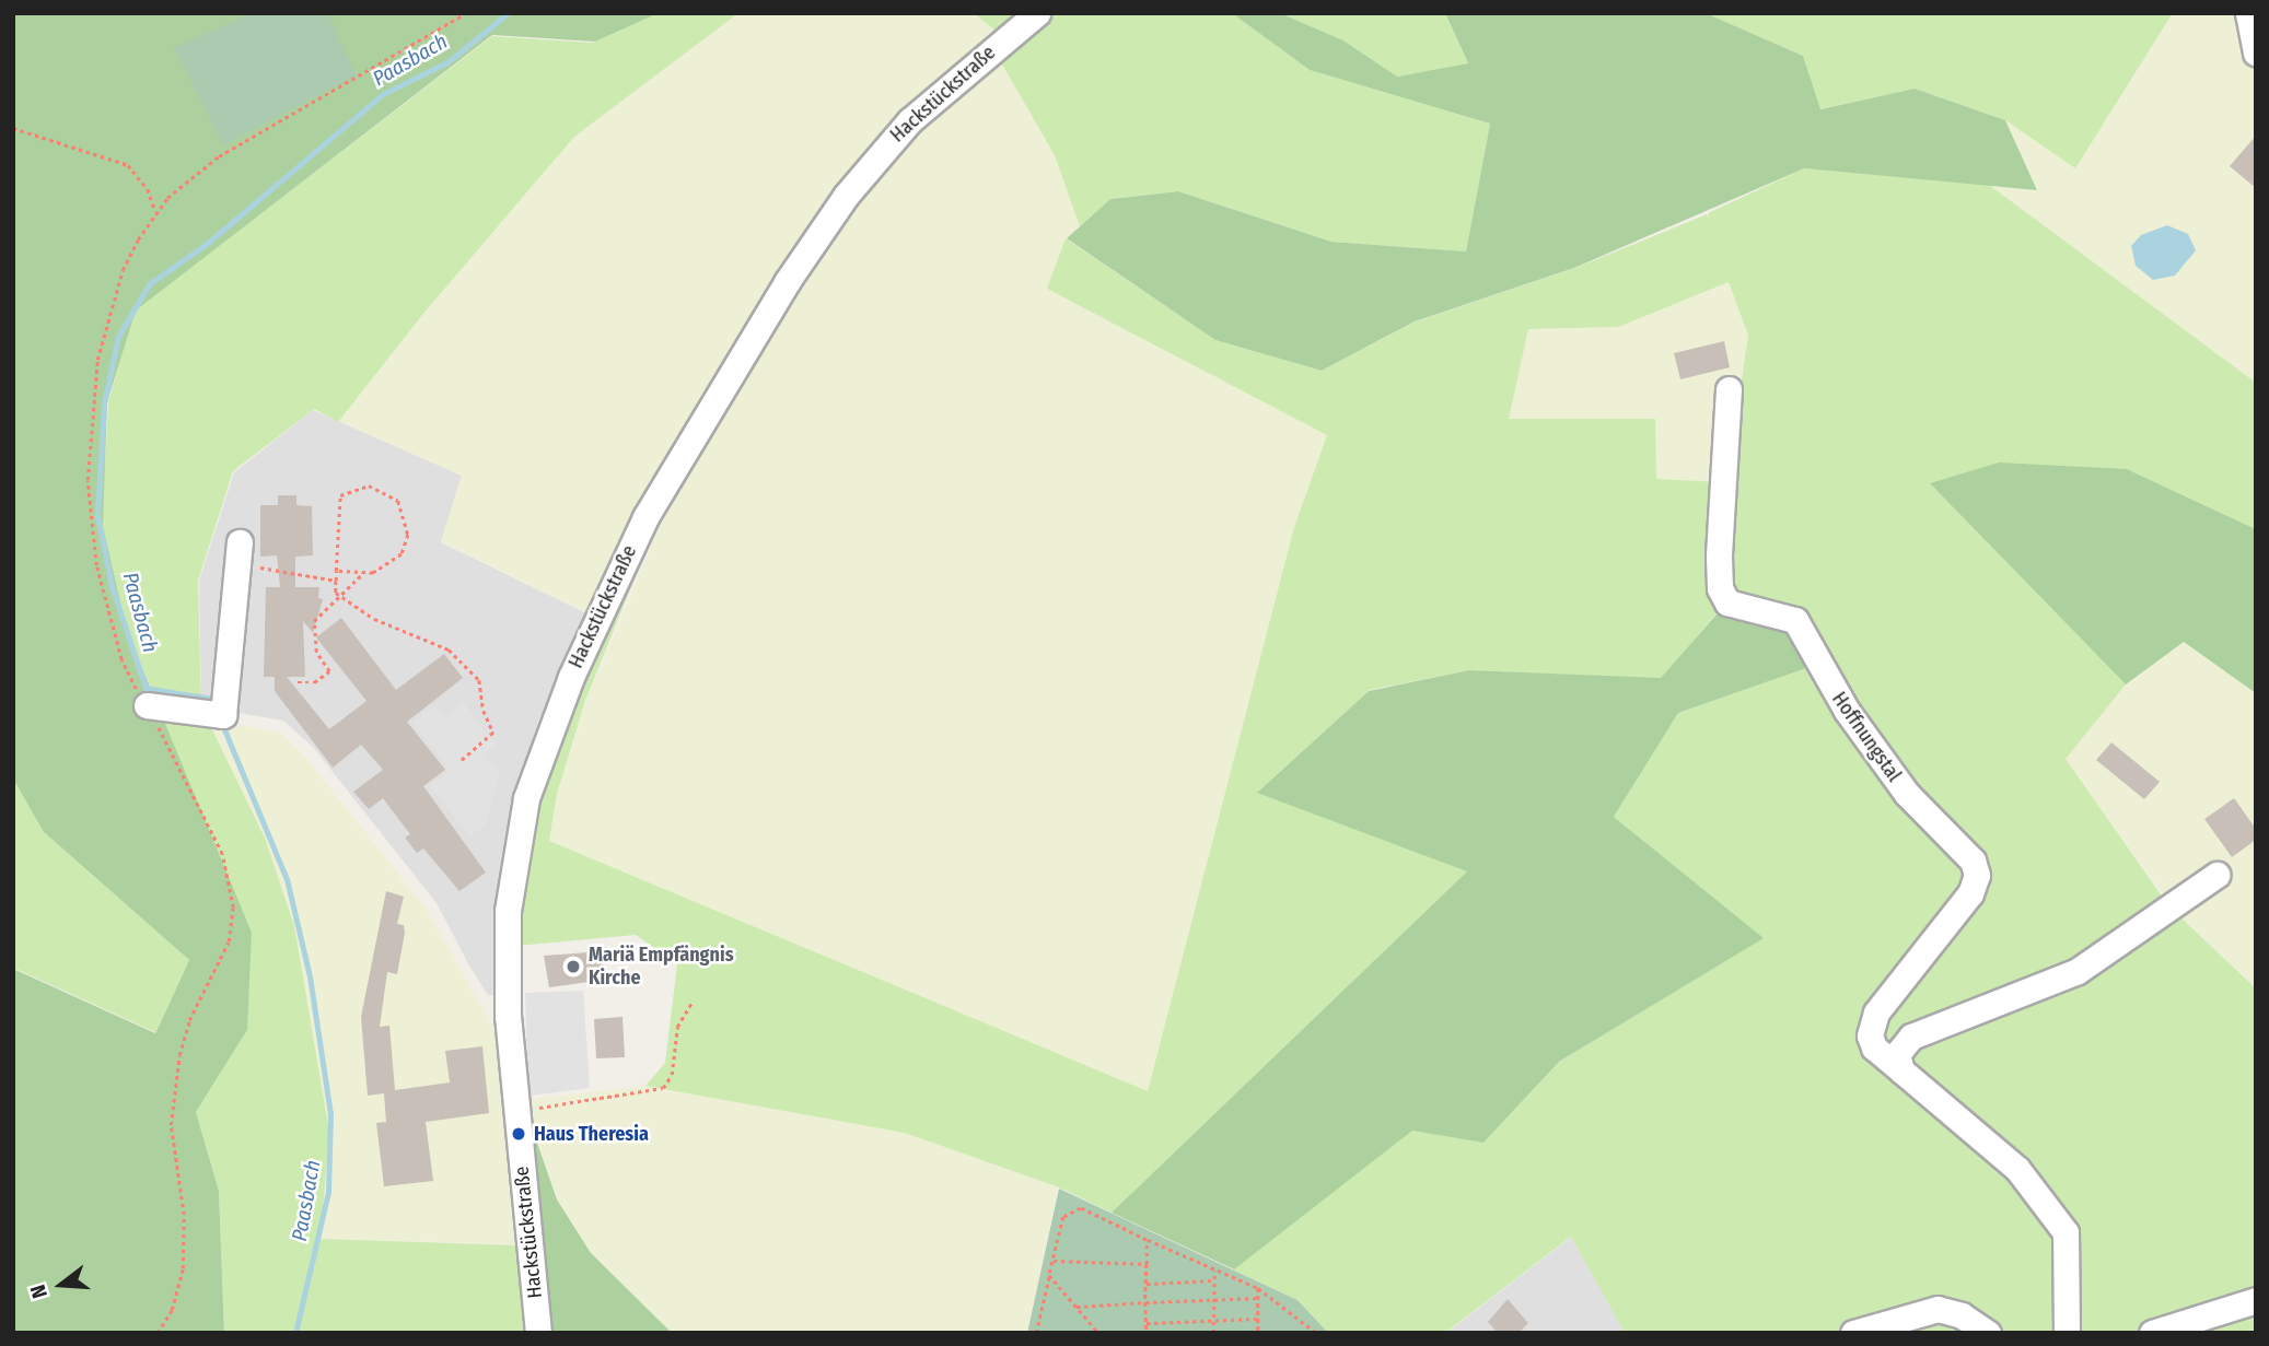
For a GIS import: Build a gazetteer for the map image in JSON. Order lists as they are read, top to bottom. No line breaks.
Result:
{"streets":{"street":["Hackstückstraße","Hoffnungstal"]},"water":["Paasbach"],"places":["Mariä Empfängnis Kirche","Haus Theresia"],"north":"left"}
